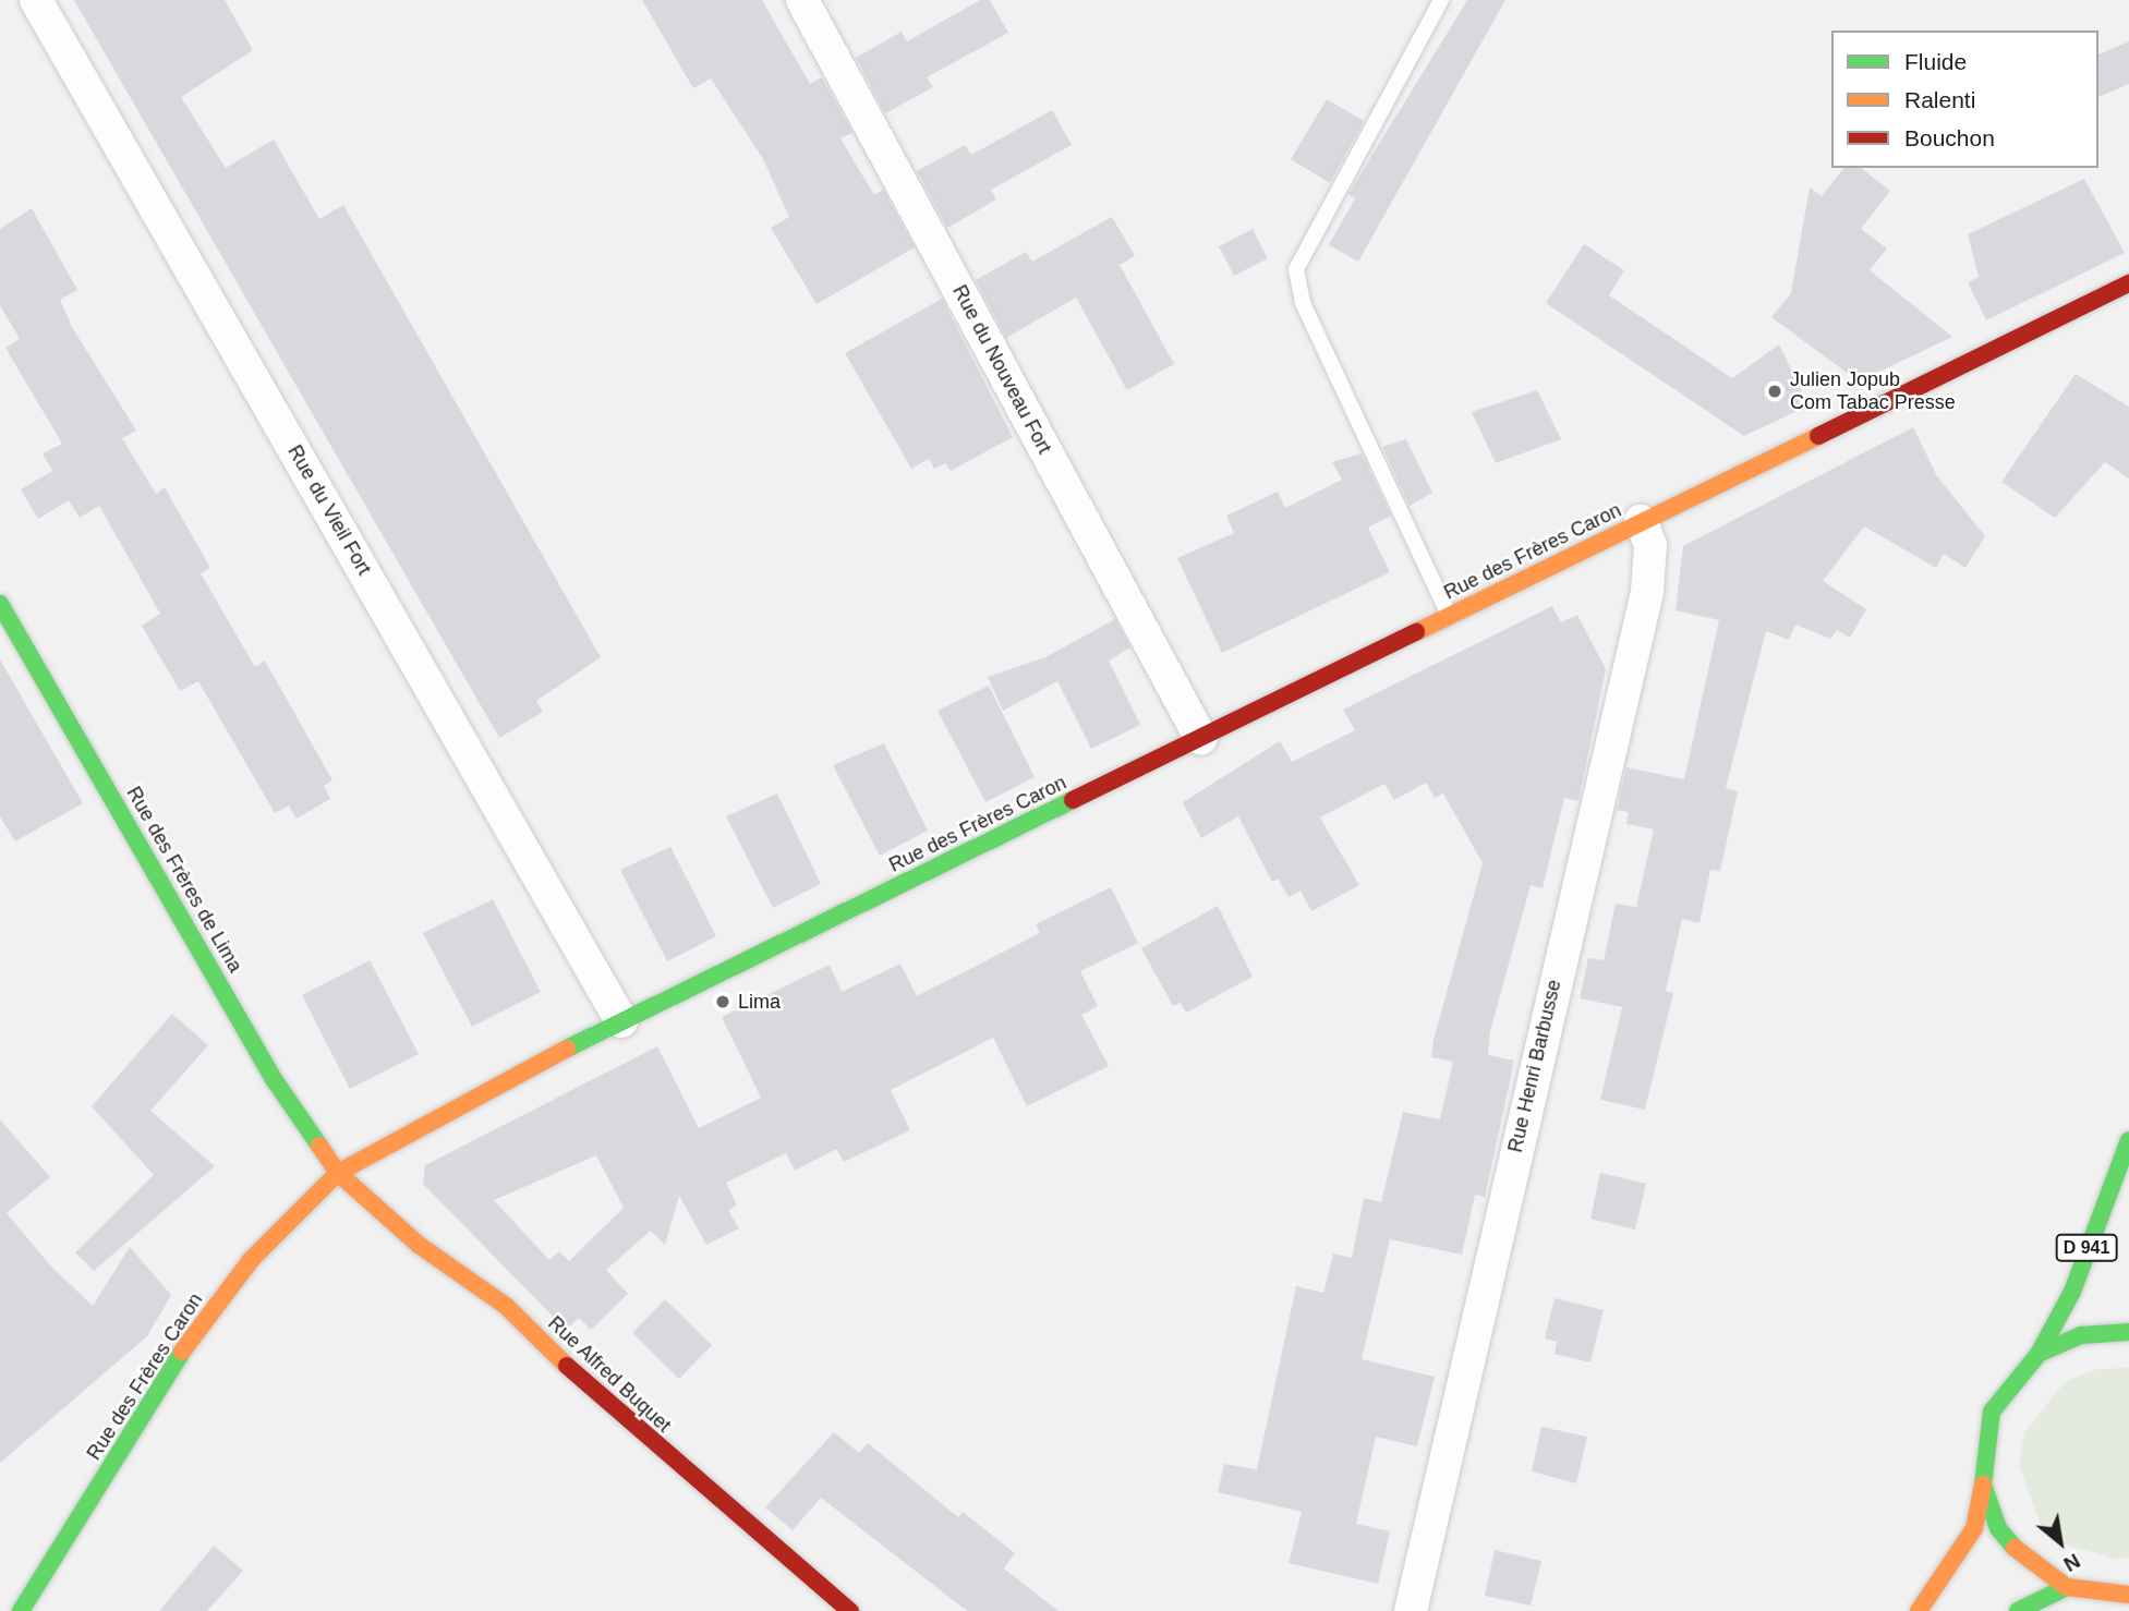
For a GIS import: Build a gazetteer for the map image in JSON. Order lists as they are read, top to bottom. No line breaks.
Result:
{"streets":{"main road":["Rue des Frères Caron","Rue des Frères de Lima","D 941","Rue Alfred Buquet"],"street":["Rue du Nouveau Fort","Rue du Vieil Fort","Rue Henri Barbusse"]},"crossings":[["Rue du Nouveau Fort","Rue des Frères Caron"],["Rue du Vieil Fort","Rue des Frères Caron"],["Rue des Frères Caron","Rue des Frères de Lima"],["Rue des Frères Caron","Rue Henri Barbusse"],["Rue des Frères Caron","Rue Alfred Buquet"],["Rue des Frères de Lima","Rue Alfred Buquet"]],"places":["Julien Jopub Com Tabac Presse","Lima"],"legend":["Fluide","Ralenti","Bouchon"],"north":"bottom right"}
